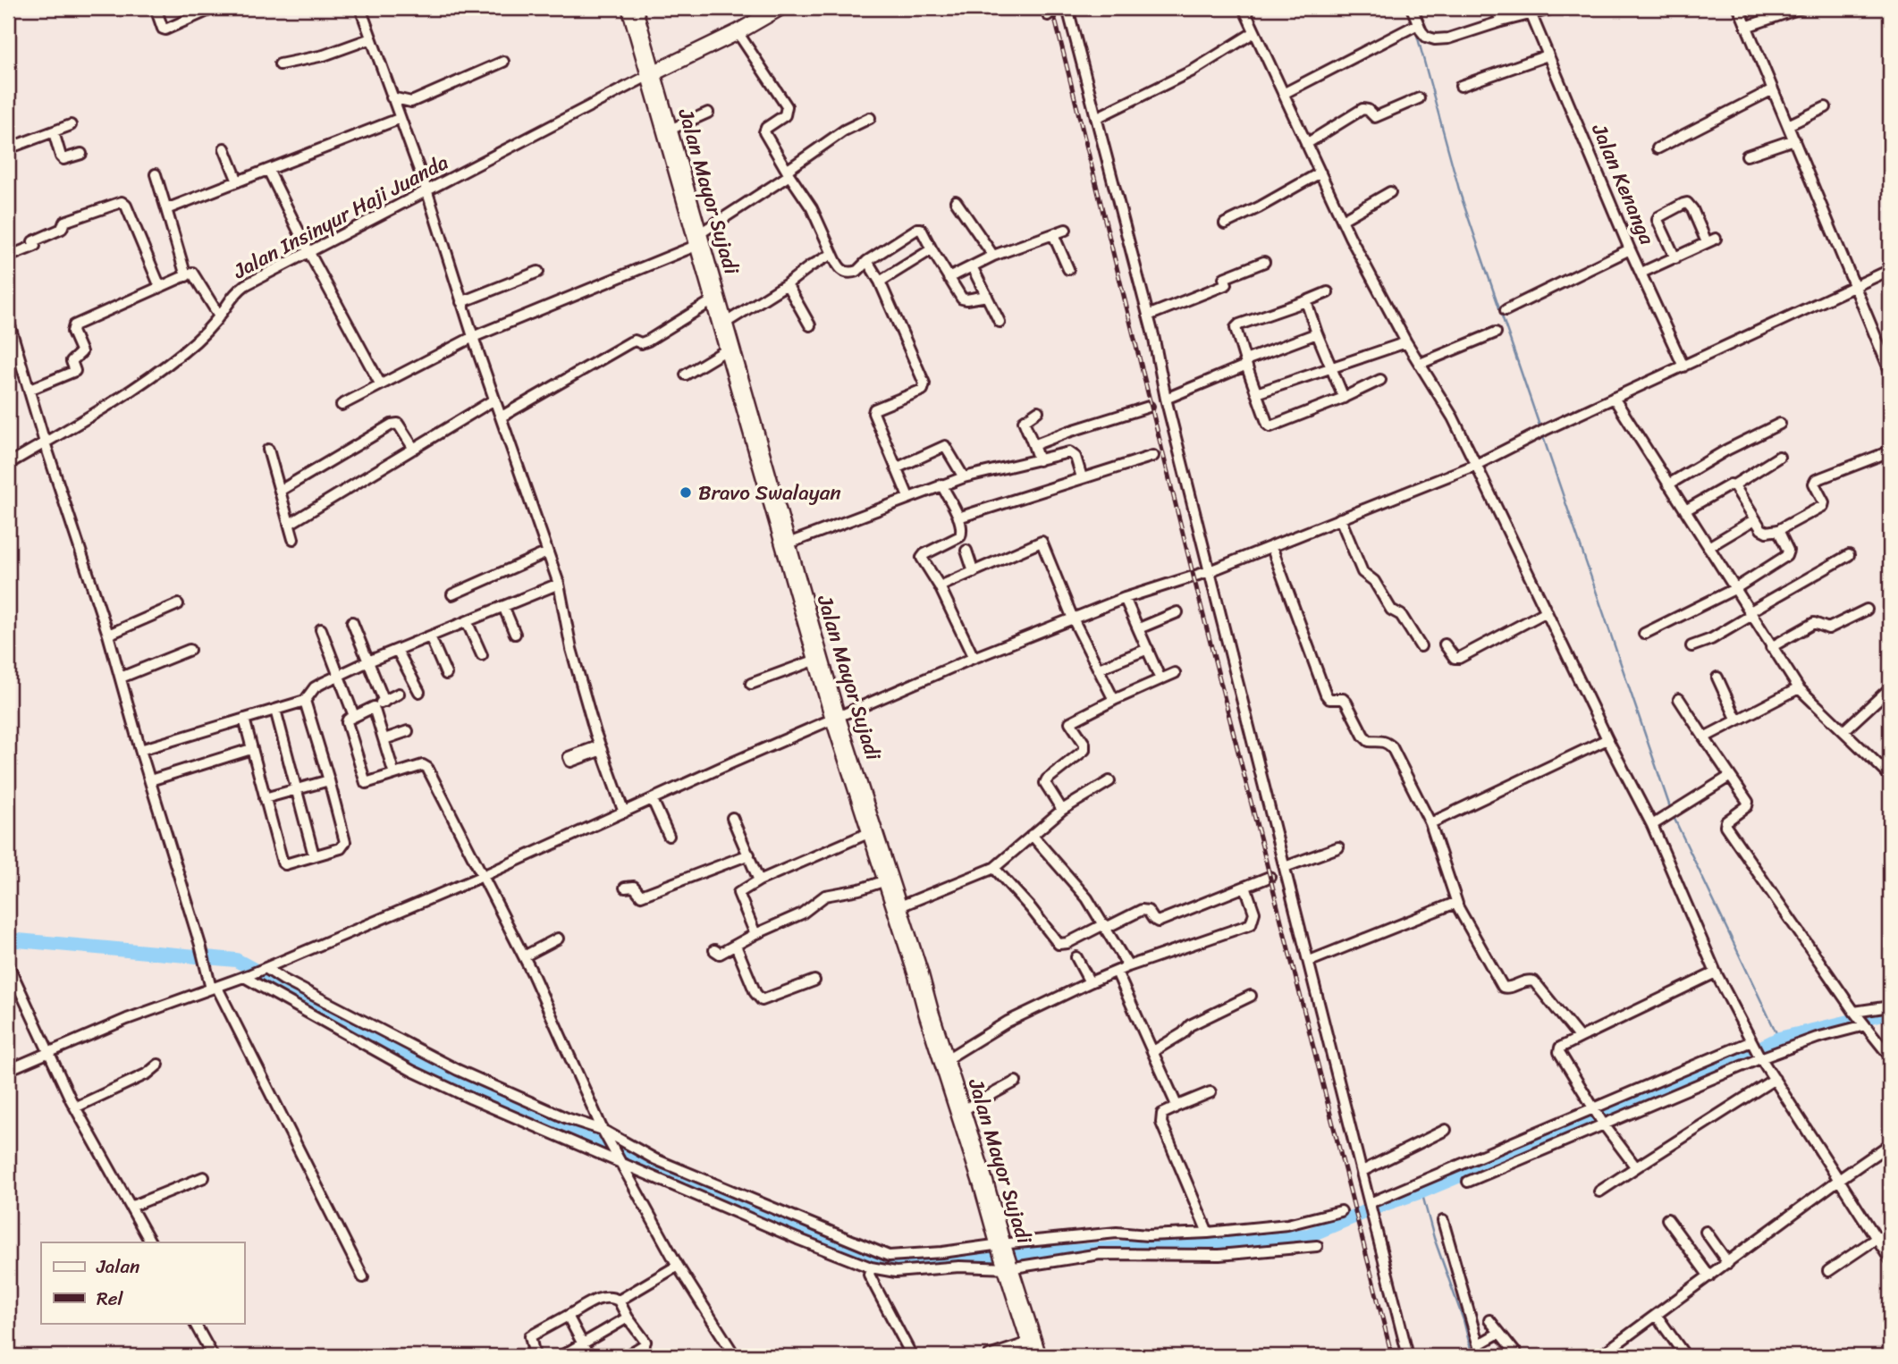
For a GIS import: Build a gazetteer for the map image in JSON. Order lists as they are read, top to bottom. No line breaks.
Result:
{"streets":{"highway":["Jalan Mayor Sujadi"],"street":["Jalan Kenanga","Jalan Insinyur Haji Juanda"]},"crossings":[["Jalan Mayor Sujadi","Jalan Insinyur Haji Juanda"]],"places":["Bravo Swalayan"],"legend":["Jalan","Rel"]}
